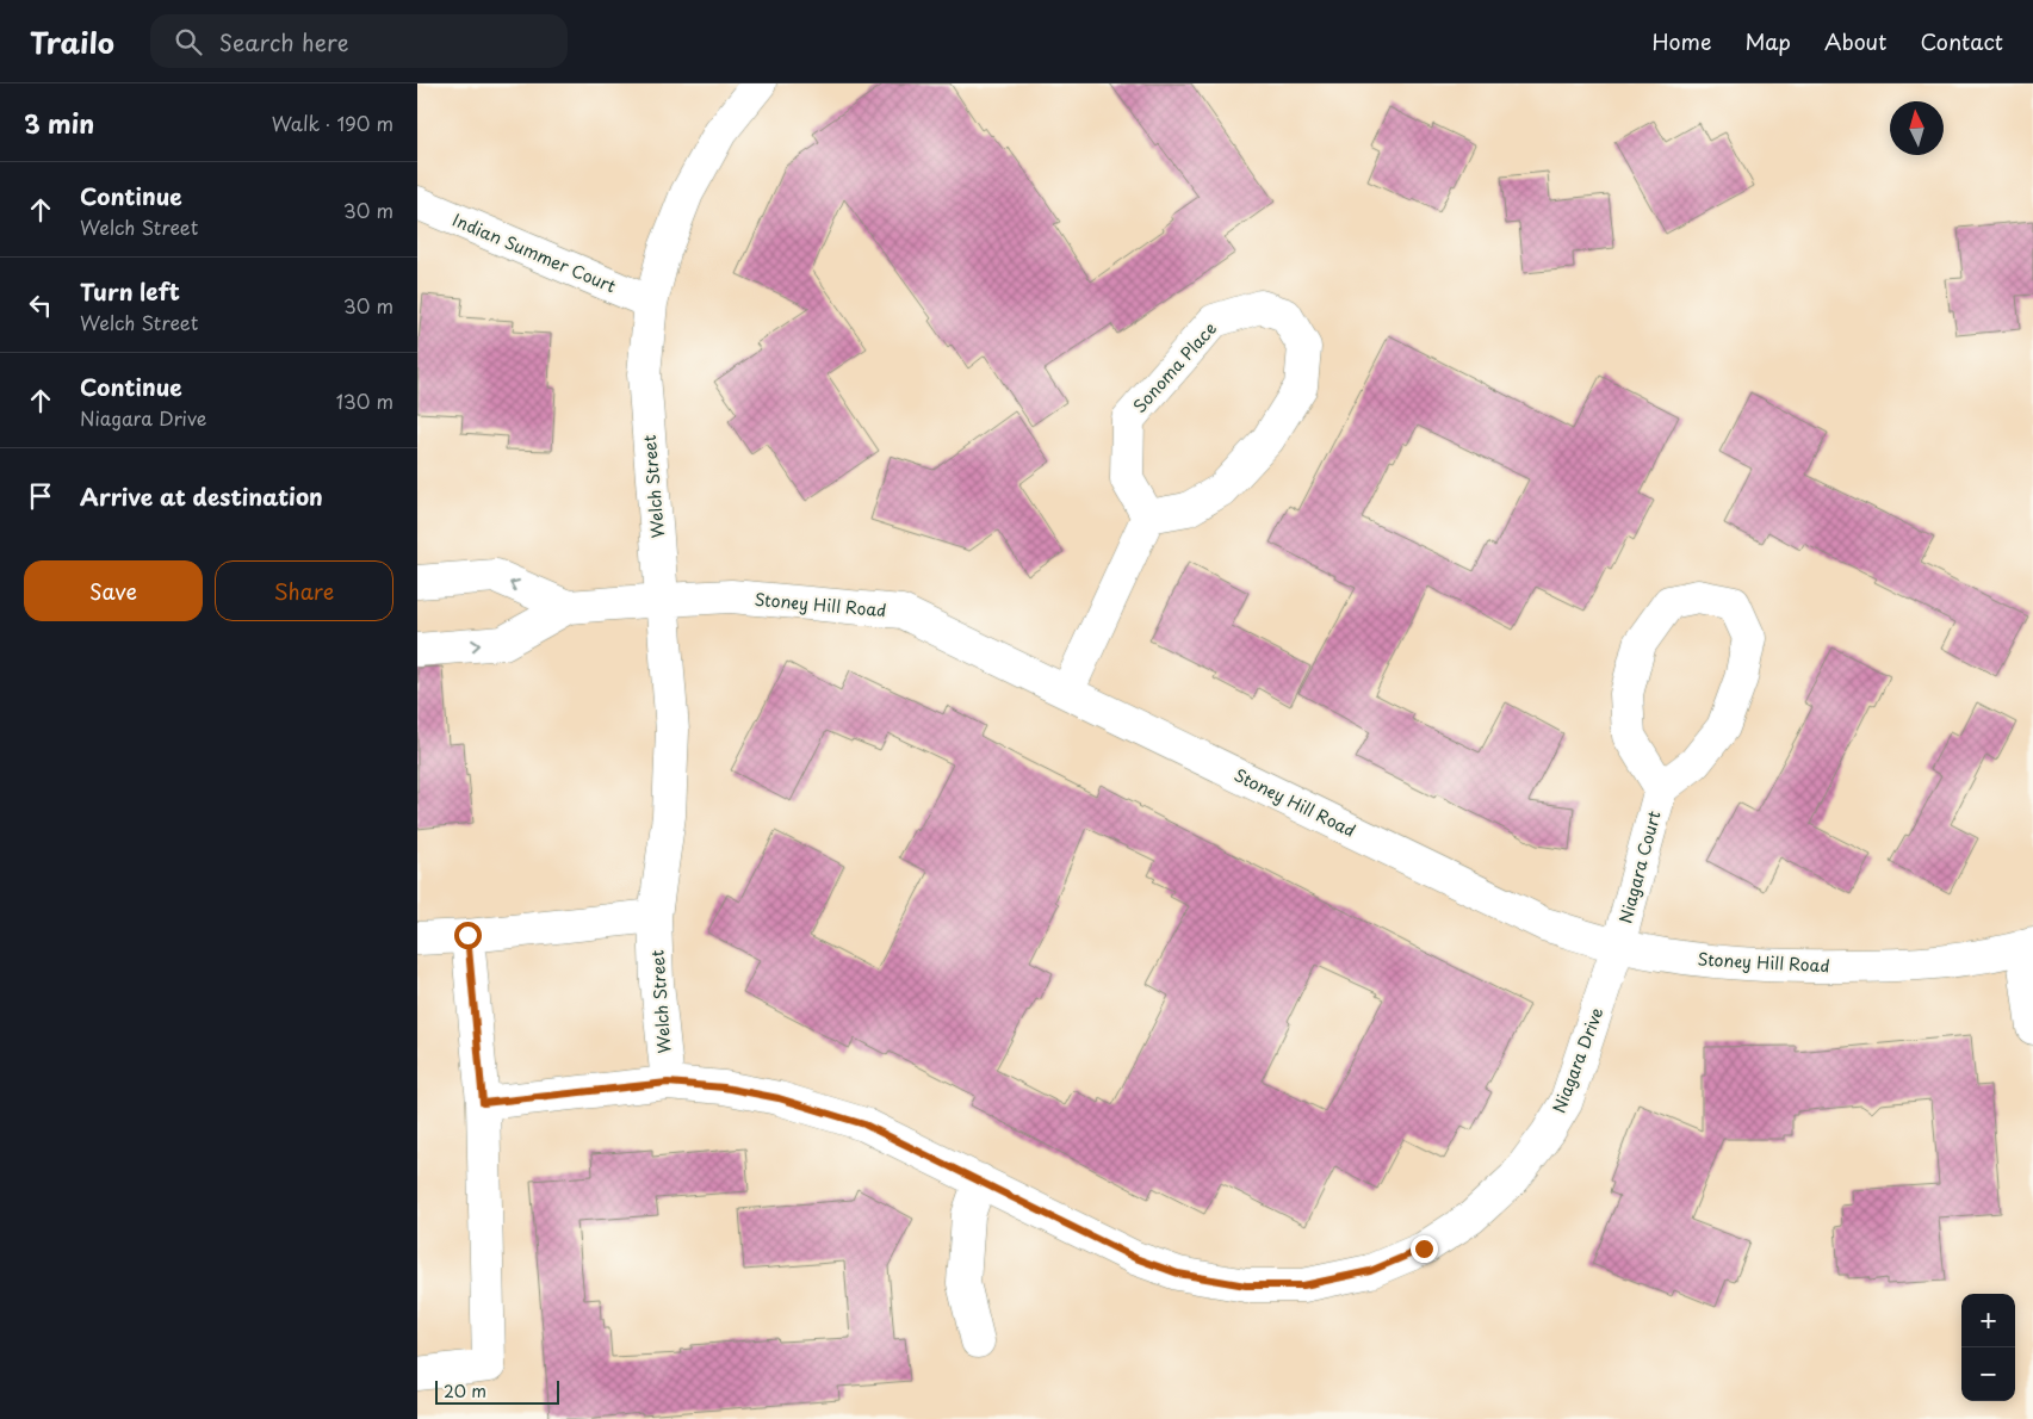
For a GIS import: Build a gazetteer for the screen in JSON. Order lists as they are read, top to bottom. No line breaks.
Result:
{"streets":{"street":["Indian Summer Court","Sonoma Place","Welch Street","Stoney Hill Road","Niagara Court","Niagara Drive"]},"crossings":[["Indian Summer Court","Welch Street"],["Welch Street","Stoney Hill Road"],["Welch Street","Niagara Drive"],["Stoney Hill Road","Niagara Court"],["Stoney Hill Road","Niagara Drive"],["Niagara Court","Niagara Drive"]],"scale_bar":"20 m","north":"top","page":{"header":"Trailo","search":"Search here","nav":["Home","Map","About","Contact"],"heading":["3 min","Walk · 190 m"],"list":[["Continue","Welch Street","30 m"],["Turn left","Welch Street","30 m"],["Continue","Niagara Drive","130 m"],"Arrive at destination"],"buttons":["Save","Share"],"map_buttons":["+","−"],"scale":"20 m"}}
